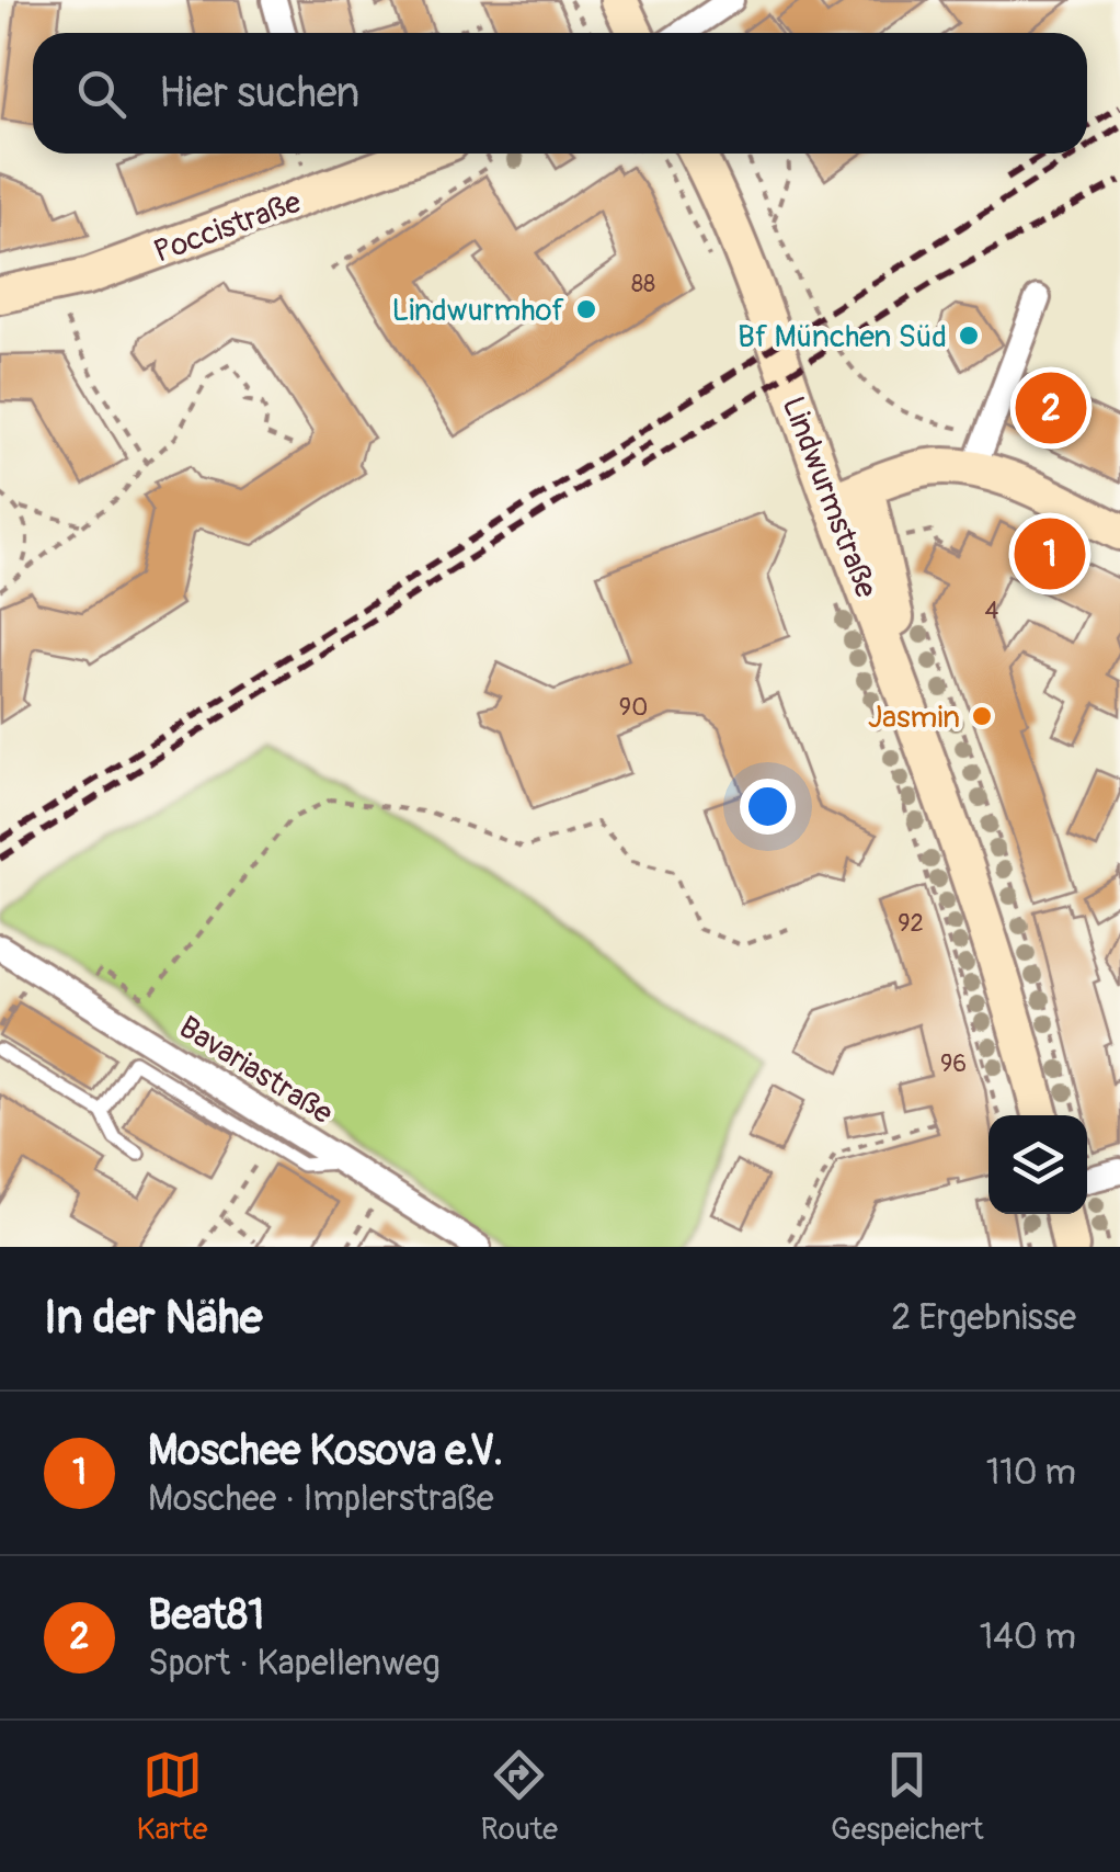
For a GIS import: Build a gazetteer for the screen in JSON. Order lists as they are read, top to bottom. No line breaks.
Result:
{"streets":{"main road":["Poccistraße","Lindwurmstraße"],"street":["Bavariastraße"]},"places":["Lindwurmhof","Bf München Süd","Jasmin"],"house_numbers":["88","4","90","92","96"],"page":{"search":"Hier suchen","pins":["2","1"],"heading":["In der Nähe","2 Ergebnisse"],"list":[{"mark":"1","name":"Moschee Kosova e.V.","note":"Moschee · Implerstraße","value":"110 m"},{"mark":"2","name":"Beat81","note":"Sport · Kapellenweg","value":"140 m"}],"nav":["Karte","Route","Gespeichert"]}}
